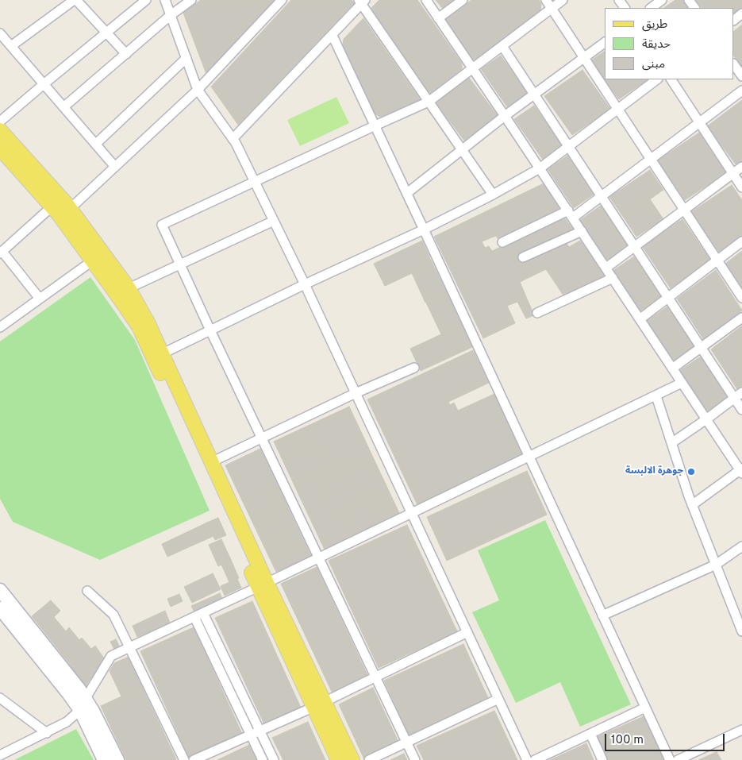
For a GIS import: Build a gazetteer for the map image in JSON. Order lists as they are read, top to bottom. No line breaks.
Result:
{"places":["جوهرة الالبسة"],"legend":["طريق","حديقة","مبنى"],"scale_bar":"100 m"}
